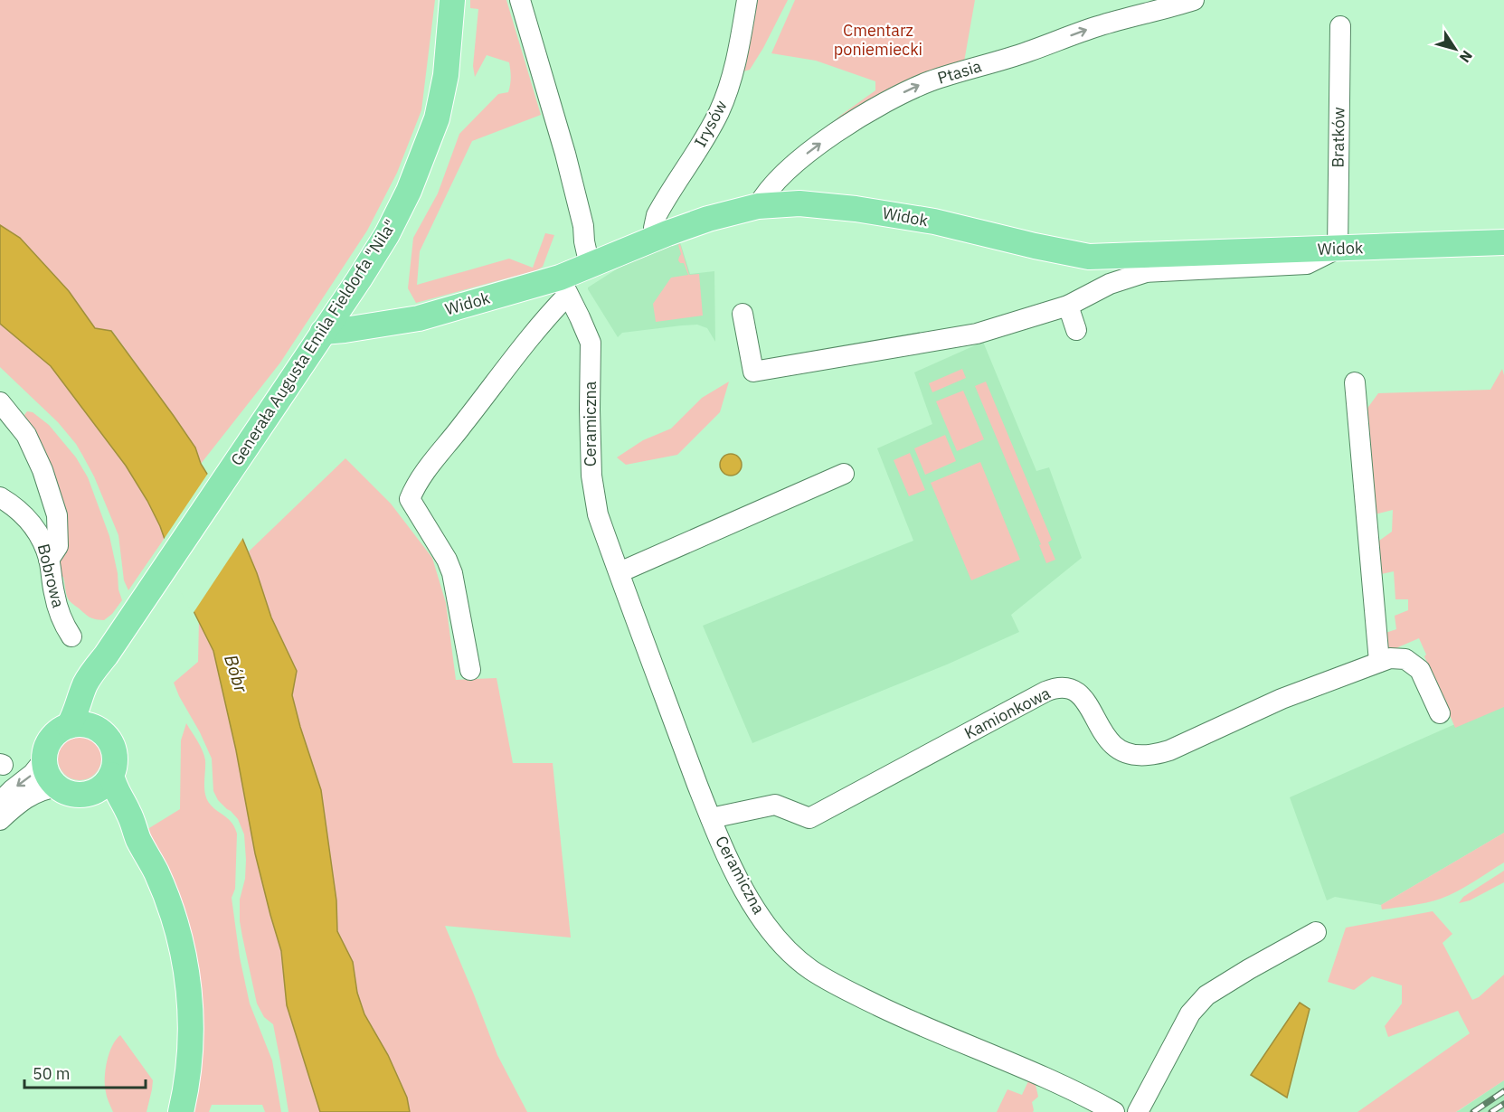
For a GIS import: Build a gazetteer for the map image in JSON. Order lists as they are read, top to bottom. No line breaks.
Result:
{"streets":{"main road":["Widok","Generała Augusta Emila Fieldorfa \"Nila\""],"street":["Ptasia","Irysów","Bratków","Ceramiczna","Bobrowa","Kamionkowa"]},"crossings":[["Ptasia","Widok"],["Irysów","Widok"],["Bratków","Widok"],["Widok","Generała Augusta Emila Fieldorfa \"Nila\""],["Widok","Ceramiczna"],["Ceramiczna","Kamionkowa"]],"one_way":["Ptasia"],"water":["Bóbr"],"parks":["Cmentarz poniemiecki"],"scale_bar":"50 m","north":"bottom right"}
